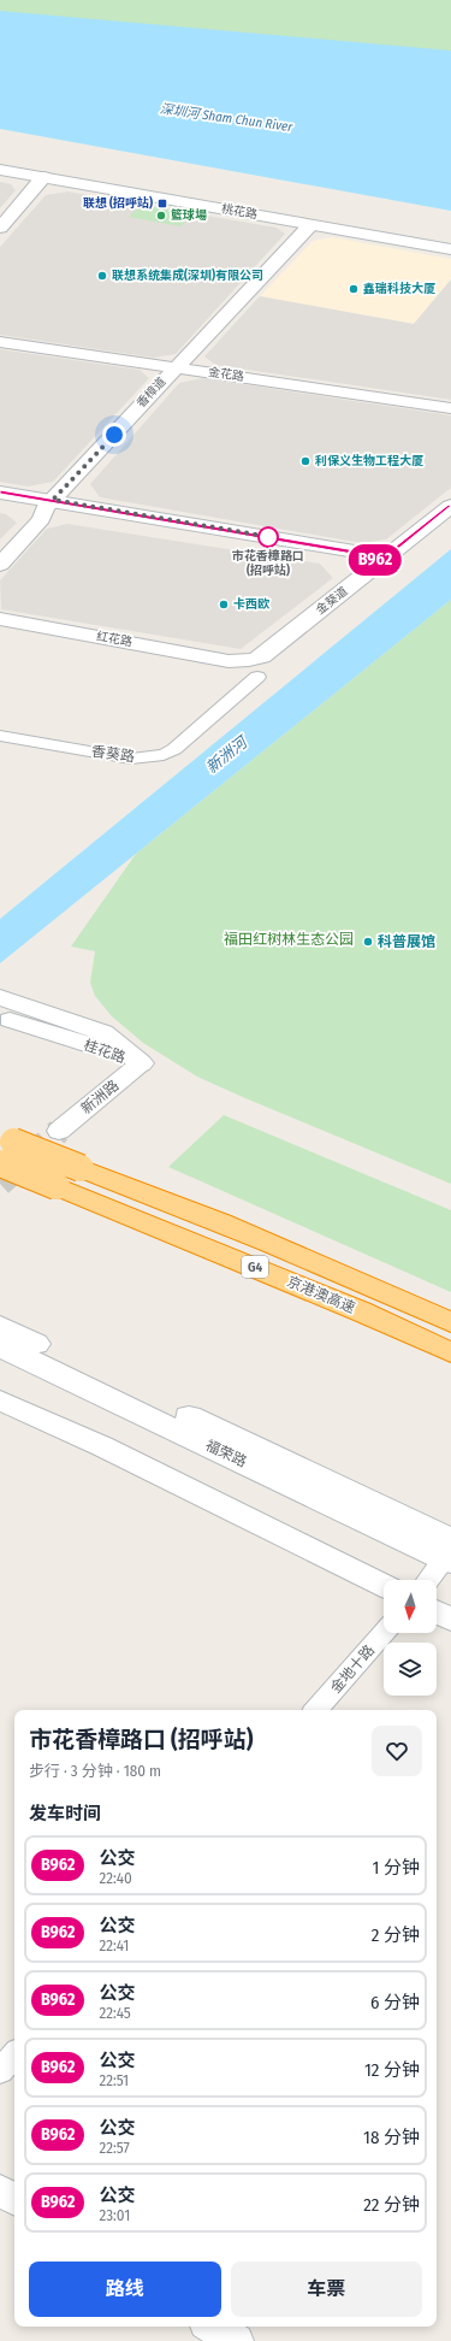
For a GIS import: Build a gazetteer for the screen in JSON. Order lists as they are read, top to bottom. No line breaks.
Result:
{"streets":{"highway":["G4","京港澳高速"],"main road":["桃花路","桂花路","福荣路"],"street":["金花路","香樟道","金葵道","红花路","香葵路","新洲路","金地十路"]},"crossings":[["桃花路","香樟道"],["金花路","香樟道"],["金葵道","红花路"],["桂花路","新洲路"]],"water":["深圳河 Sham Chun River","新洲河"],"parks":["福田红树林生态公园"],"places":{"transit":["联想 (招呼站)"],"other":["籃球場","联想系统集成(深圳)有限公司","鑫瑞科技大厦","利保义生物工程大厦","市花香樟路口 (招呼站)","卡西欧","科普展馆"]},"lines":["bus line B962"],"north":"bottom","page":{"on_map":"B962","heading":[["市花香樟路口 (招呼站)","步行 · 3 分钟 · 180 m"],"发车时间"],"list":[{"mark":"B962","name":"公交","note":"22:40","value":"1 分钟"},{"mark":"B962","name":"公交","note":"22:41","value":"2 分钟"},{"mark":"B962","name":"公交","note":"22:45","value":"6 分钟"},{"mark":"B962","name":"公交","note":"22:51","value":"12 分钟"},{"mark":"B962","name":"公交","note":"22:57","value":"18 分钟"},{"mark":"B962","name":"公交","note":"23:01","value":"22 分钟"}],"buttons":["路线","车票"]}}
